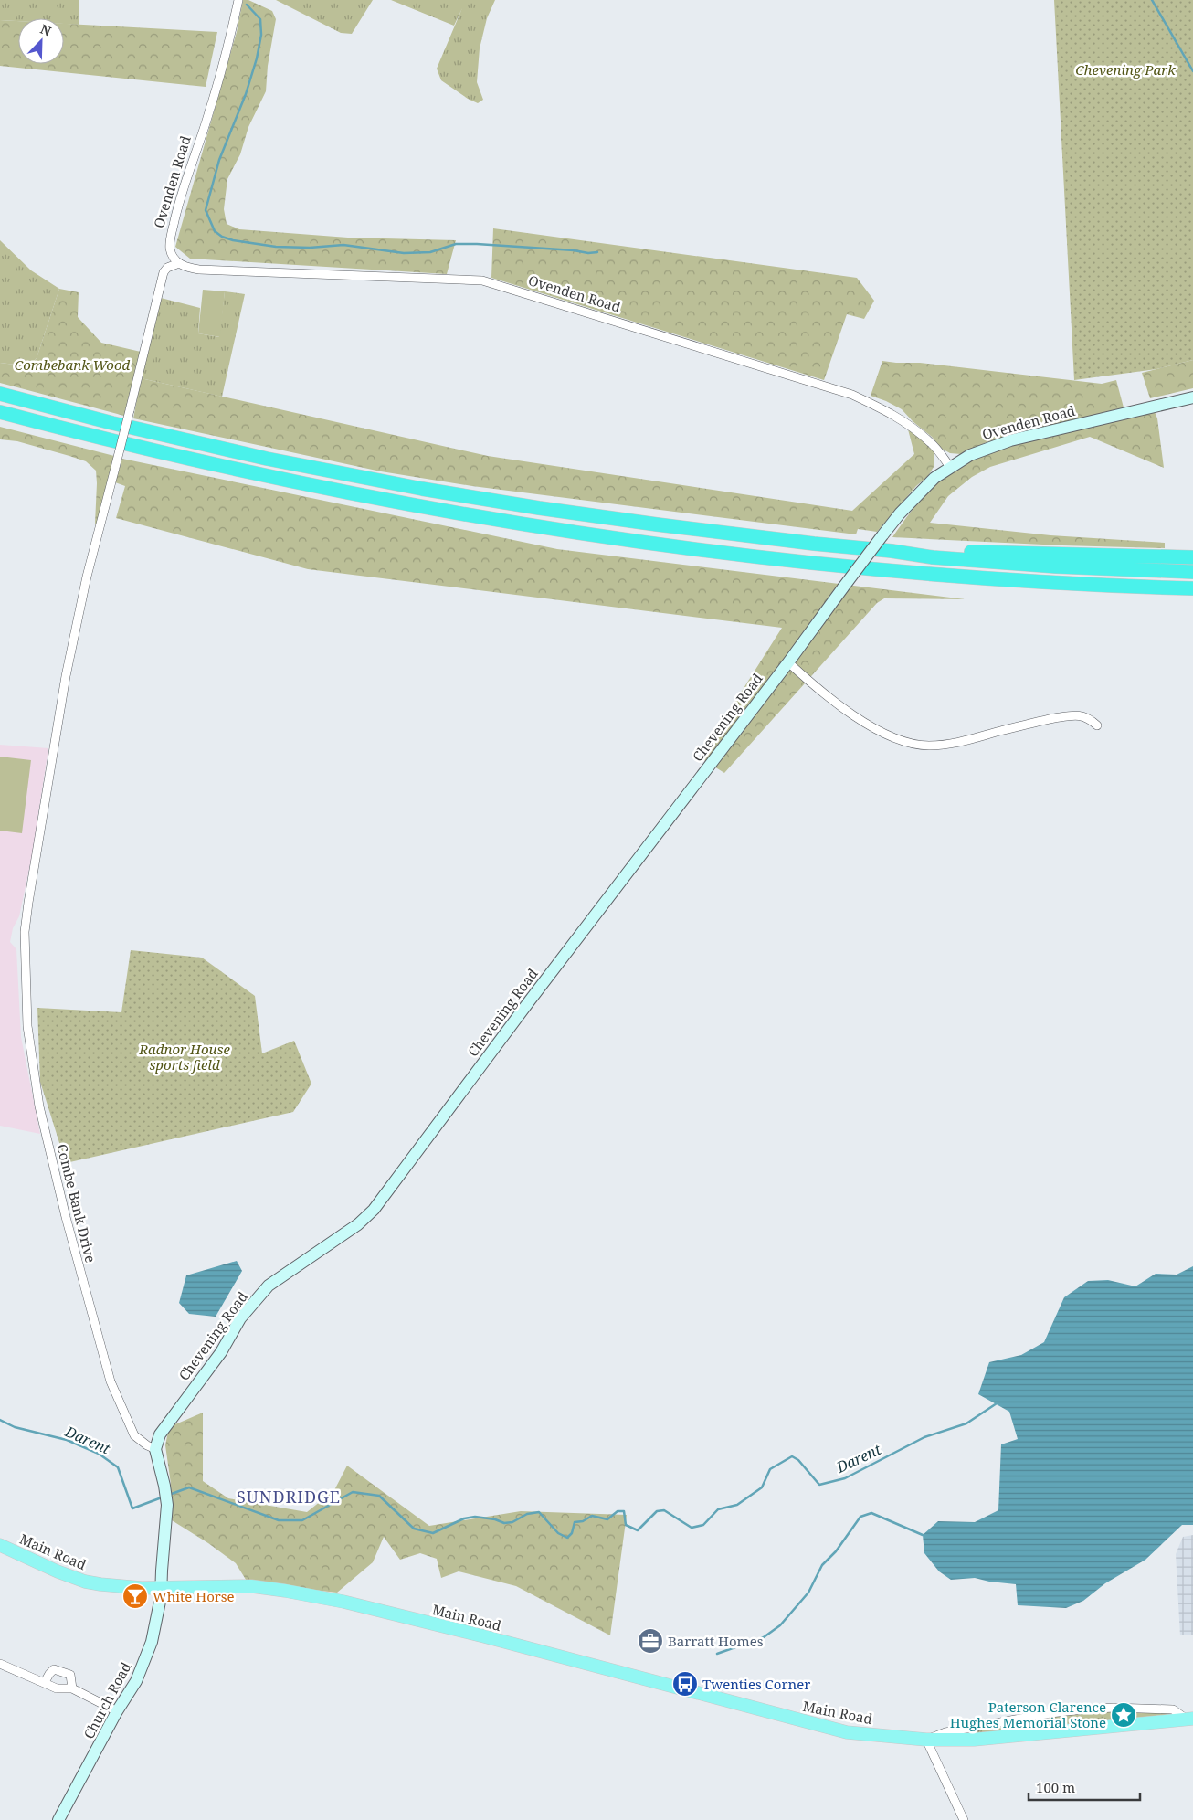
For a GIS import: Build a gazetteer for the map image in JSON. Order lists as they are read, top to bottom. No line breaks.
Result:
{"streets":{"main road":["Ovenden Road","Chevening Road","Main Road","Church Road"],"street":["Combe Bank Drive"]},"crossings":[["Ovenden Road","Chevening Road"],["Ovenden Road","Combe Bank Drive"],["Chevening Road","Combe Bank Drive"],["Main Road","Church Road"]],"districts":["SUNDRIDGE"],"water":["Darent"],"parks":["Chevening Park","Combebank Wood","Radnor House sports field"],"places":{"bar":["White Horse"],"office":["Barratt Homes"],"bus stop":["Twenties Corner"],"place":["Paterson Clarence Hughes Memorial Stone"]},"scale_bar":"100 m","north":"top right"}
